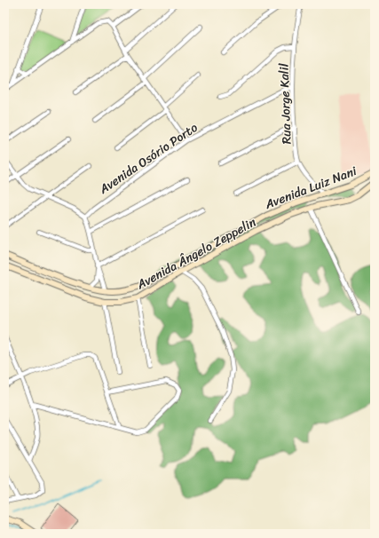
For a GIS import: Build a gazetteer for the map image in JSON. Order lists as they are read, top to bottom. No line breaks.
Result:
{"streets":{"street":["Rua Jorge Kalil","Avenida Osório Porto","Avenida Luiz Nani","Avenida Ângelo Zeppelin"]},"crossings":[["Rua Jorge Kalil","Avenida Osório Porto"],["Rua Jorge Kalil","Avenida Luiz Nani"]]}
